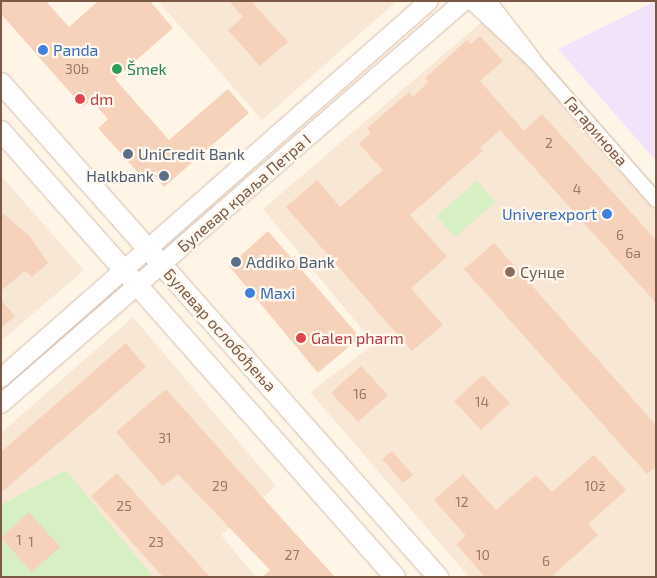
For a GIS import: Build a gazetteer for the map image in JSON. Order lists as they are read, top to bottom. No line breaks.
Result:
{"streets":{"main road":["Булевар ослобођења"],"street":["Гагаринова","Булевар краља Петра I"]},"crossings":[["Булевар краља Петра I","Булевар ослобођења"]],"places":["Panda","Šmek","dm","UniCredit Bank","Halkbank","Univerexport","Addiko Bank","Сунце","Maxi","Galen pharm"],"house_numbers":["30b","2","4","6","6a","16","14","31","29","10ž","12","25","1","1","23","27","10","6"]}
